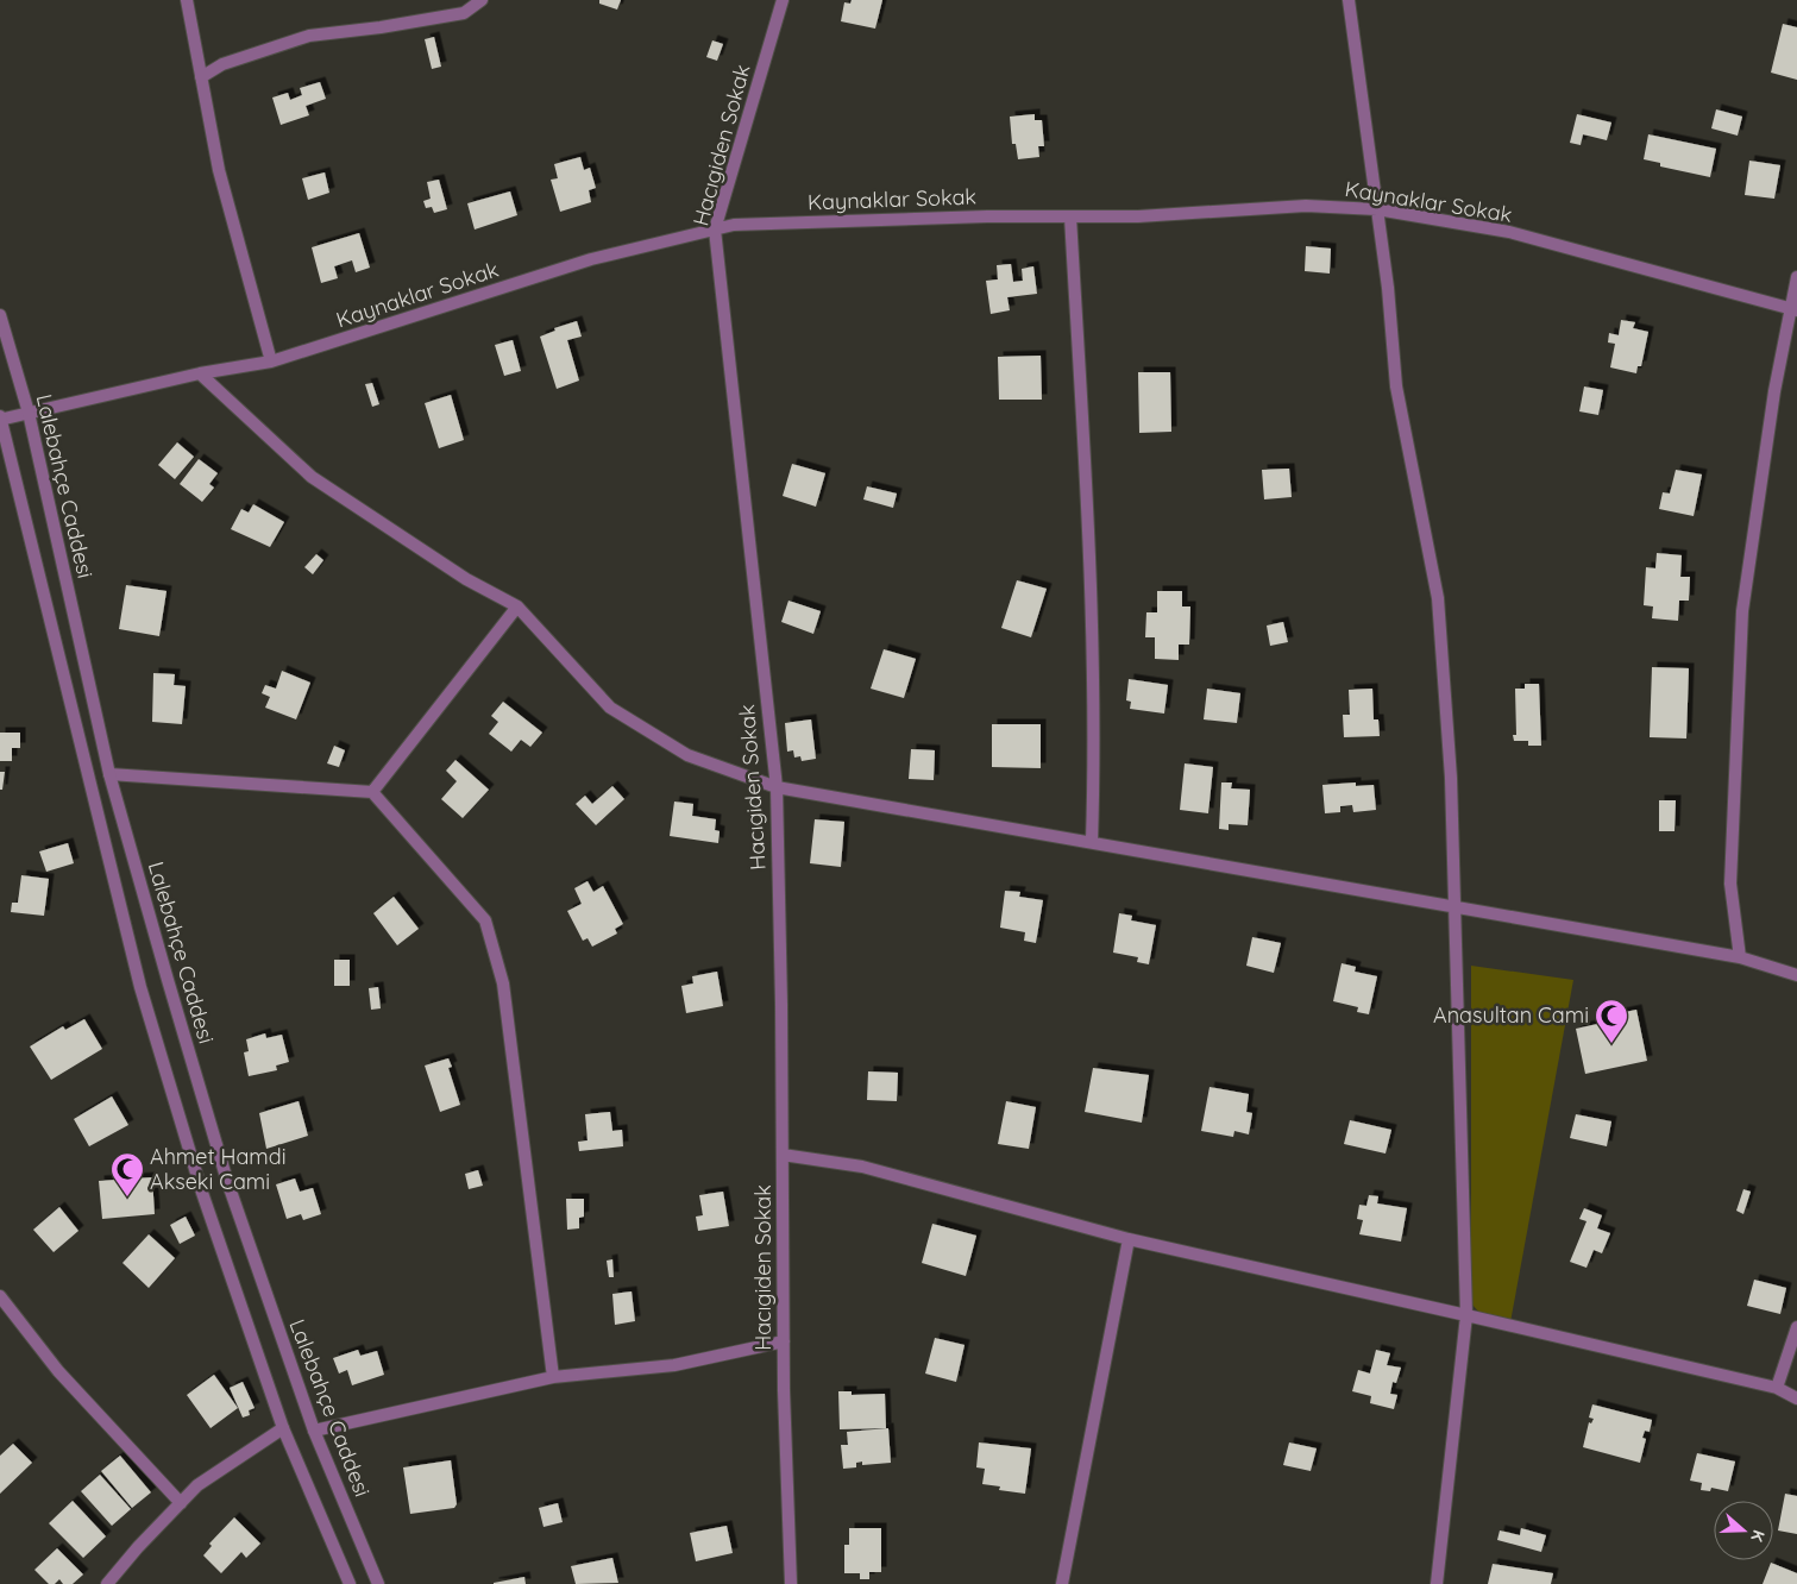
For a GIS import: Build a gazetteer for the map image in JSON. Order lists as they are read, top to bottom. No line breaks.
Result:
{"streets":{"street":["Hacıgiden Sokak","Kaynaklar Sokak","Lalebahçe Caddesi"]},"crossings":[["Hacıgiden Sokak","Kaynaklar Sokak"],["Kaynaklar Sokak","Lalebahçe Caddesi"]],"places":{"mosque":["Anasultan Cami","Ahmet Hamdi Akseki Cami"]},"north":"right"}
